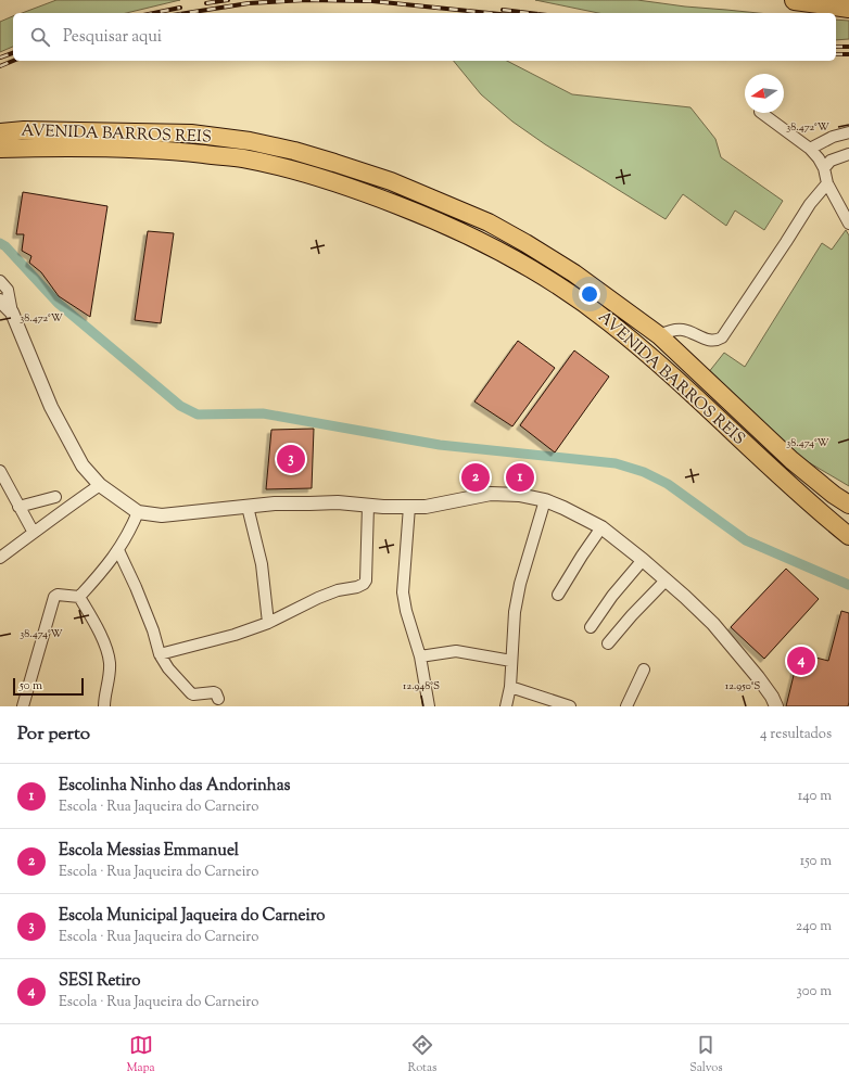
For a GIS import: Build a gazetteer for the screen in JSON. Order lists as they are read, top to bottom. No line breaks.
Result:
{"streets":{"main road":["AVENIDA BARROS REIS"]},"scale_bar":"50 m","north":"left","page":{"search":"Pesquisar aqui","pins":["3","1","2","4"],"scale":"50 m","heading":["Por perto","4 resultados"],"list":[{"mark":"1","name":"Escolinha Ninho das Andorinhas","note":"Escola · Rua Jaqueira do Carneiro","value":"140 m"},{"mark":"2","name":"Escola Messias Emmanuel","note":"Escola · Rua Jaqueira do Carneiro","value":"150 m"},{"mark":"3","name":"Escola Municipal Jaqueira do Carneiro","note":"Escola · Rua Jaqueira do Carneiro","value":"240 m"},{"mark":"4","name":"SESI Retiro","note":"Escola · Rua Jaqueira do Carneiro","value":"300 m"}],"nav":["Mapa","Rotas","Salvos"]},"coordinates":["38.472°W","38.474°W","12.948°S","12.950°S"]}
